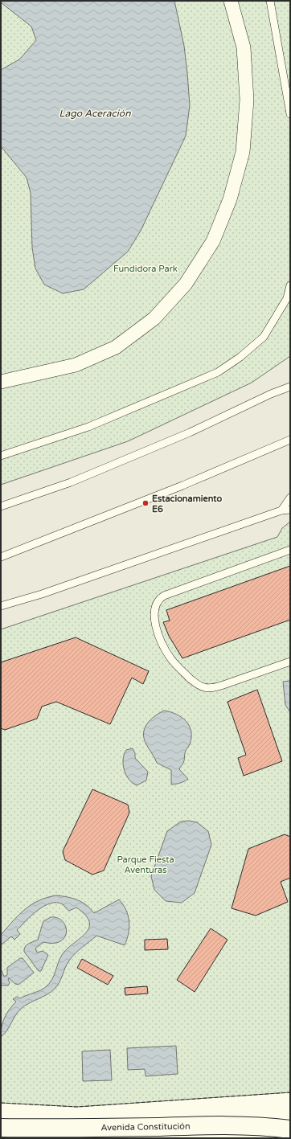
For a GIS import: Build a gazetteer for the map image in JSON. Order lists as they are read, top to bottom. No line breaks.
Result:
{"streets":{"highway":["Avenida Constitución"]},"water":["Lago Aceración"],"parks":["Fundidora Park","Parque Fiesta Aventuras"],"places":["Estacionamiento E6"]}
